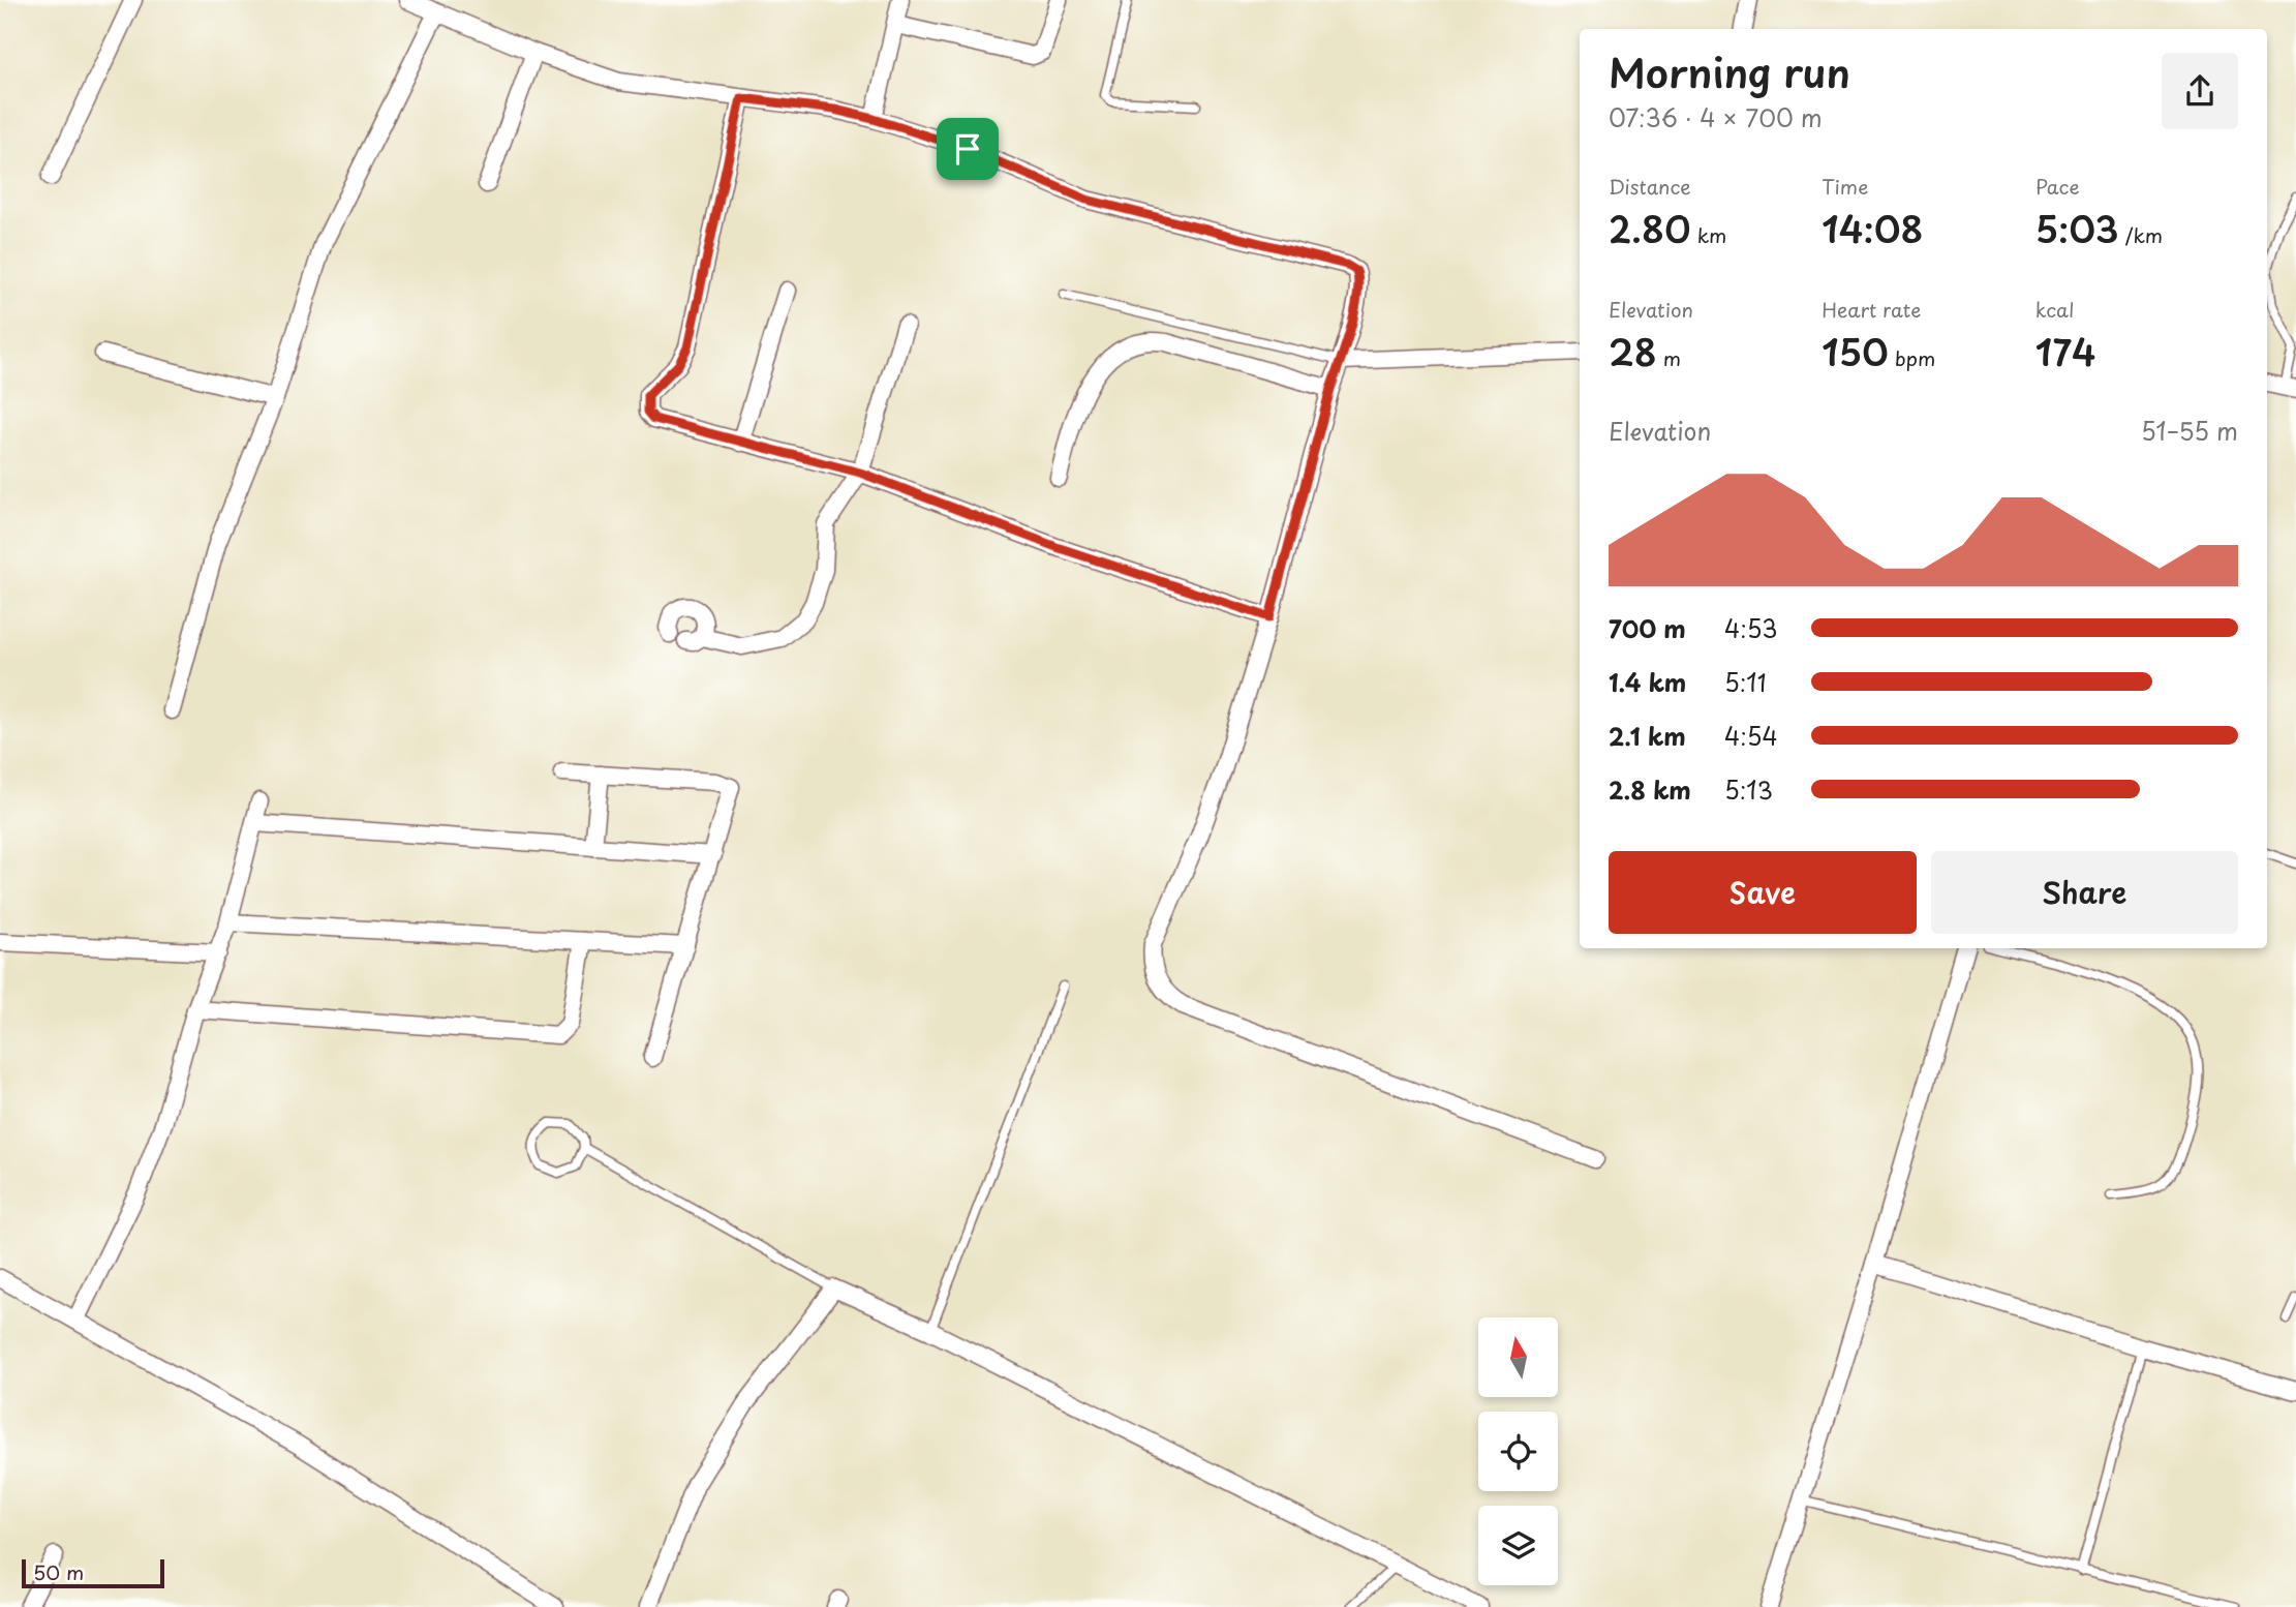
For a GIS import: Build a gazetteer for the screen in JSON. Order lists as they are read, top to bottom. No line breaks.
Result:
{"scale_bar":"50 m","north":"top","page":{"heading":["Morning run","07:36 · 4 × 700 m"],"stats":[["Distance","2.80 km"],["Time","14:08"],["Pace","5:03 /km"],["Elevation","28 m"],["Heart rate","150 bpm"],["kcal","174"]],"chart":["Elevation","51–55 m"],"list":[{"name":"700 m","note":"4:53"},{"name":"1.4 km","note":"5:11"},{"name":"2.1 km","note":"4:54"},{"name":"2.8 km","note":"5:13"}],"buttons":["Save","Share"],"scale":"50 m"}}
